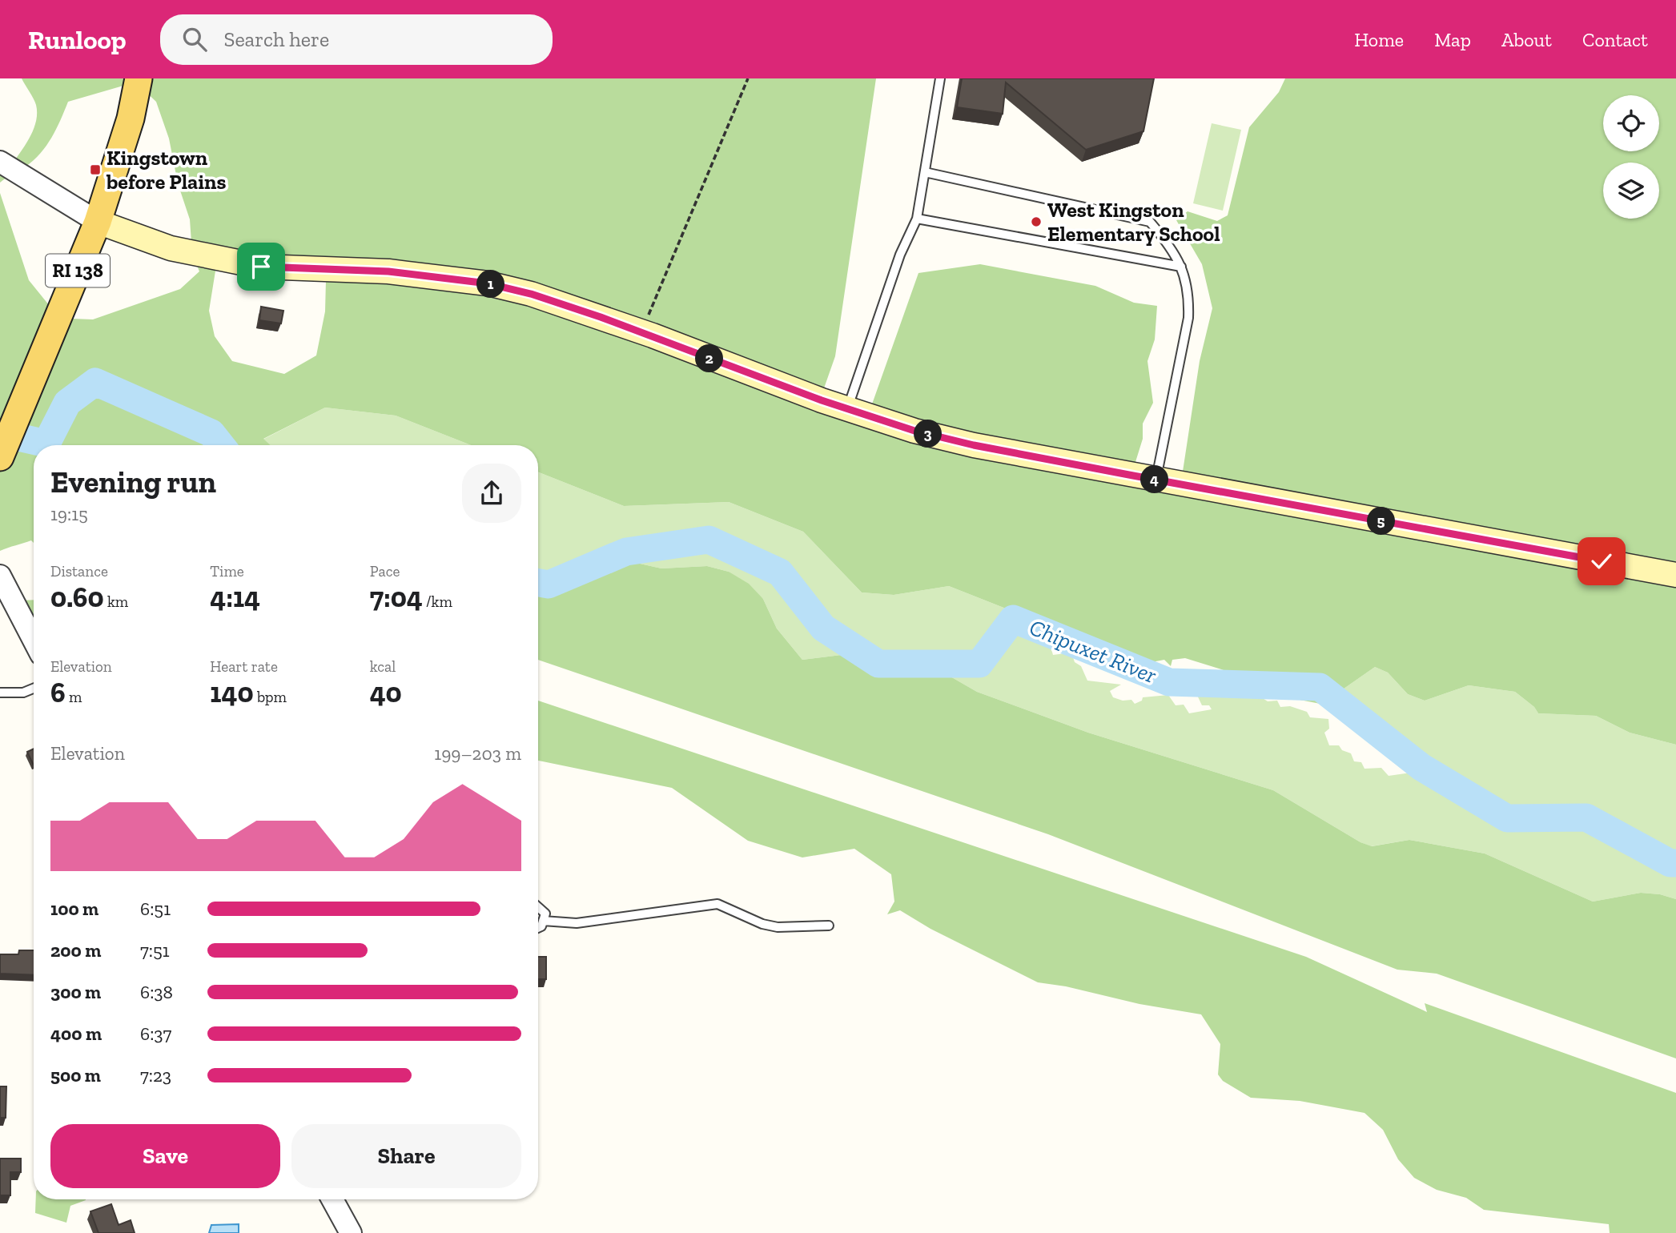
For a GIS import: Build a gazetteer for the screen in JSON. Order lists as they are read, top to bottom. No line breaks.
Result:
{"streets":{"main road":["RI 138"]},"water":["Chipuxet River"],"places":{"transit":["Kingstown before Plains"],"other":["West Kingston Elementary School"]},"page":{"header":"Runloop","search":"Search here","nav":["Home","Map","About","Contact"],"pins":["1","2","3","4","5"],"heading":["Evening run","19:15"],"stats":[["Distance","0.60 km"],["Time","4:14"],["Pace","7:04 /km"],["Elevation","6 m"],["Heart rate","140 bpm"],["kcal","40"]],"chart":["Elevation","199–203 m"],"list":[{"name":"100 m","note":"6:51"},{"name":"200 m","note":"7:51"},{"name":"300 m","note":"6:38"},{"name":"400 m","note":"6:37"},{"name":"500 m","note":"7:23"}],"buttons":["Save","Share"]}}
